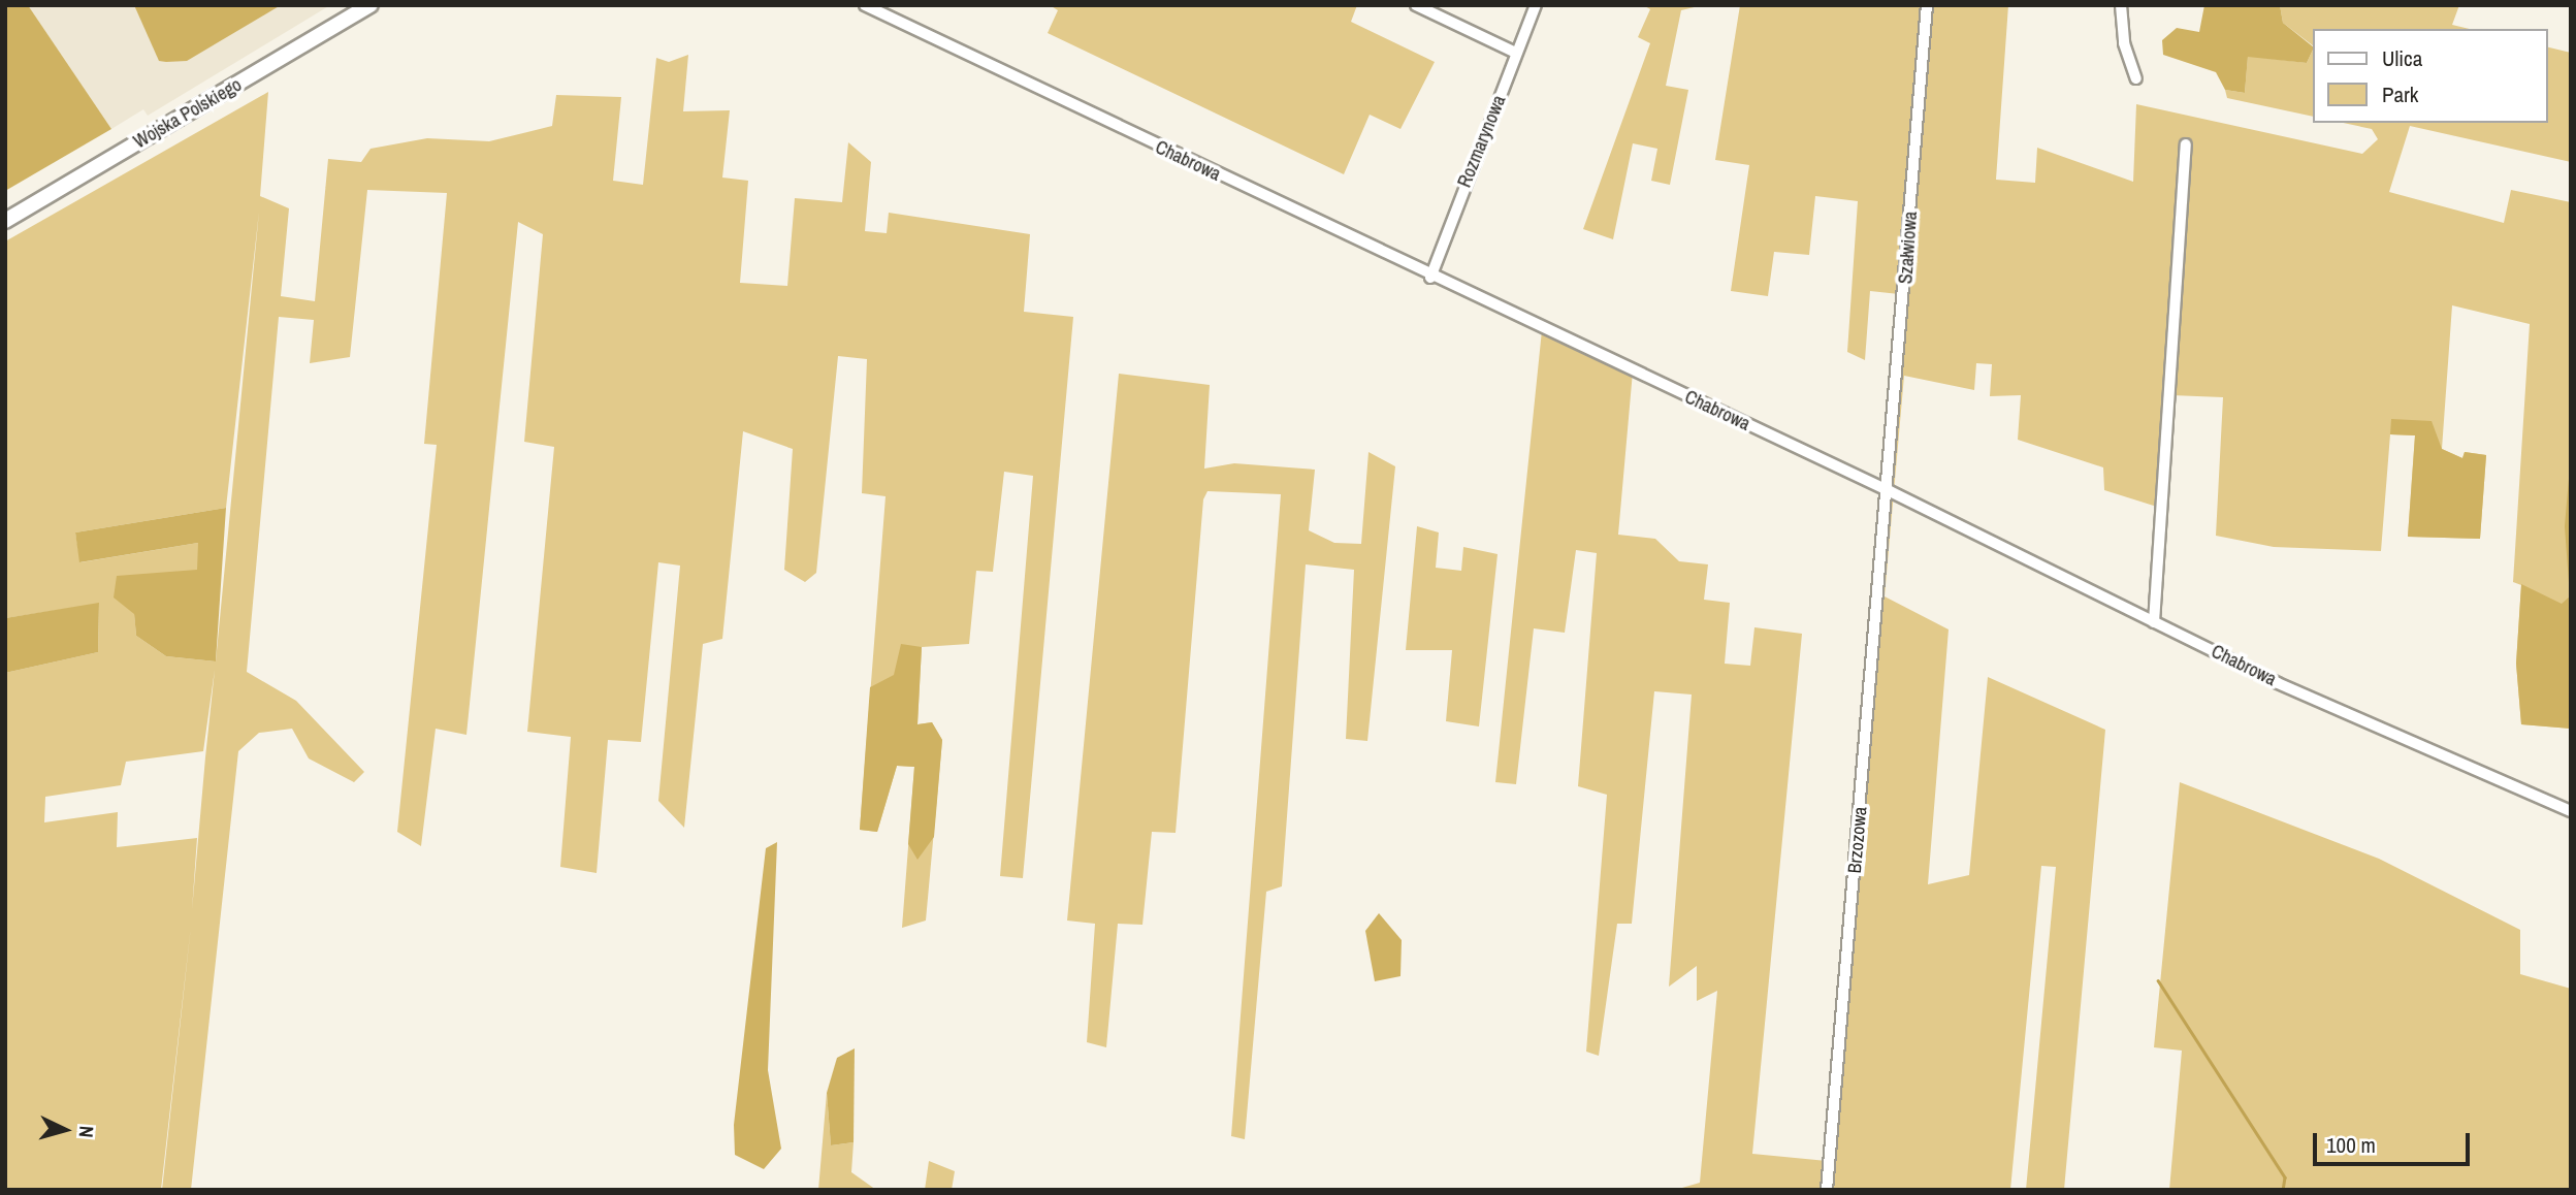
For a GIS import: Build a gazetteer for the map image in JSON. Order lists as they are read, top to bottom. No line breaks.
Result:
{"streets":{"main road":["Wojska Polskiego"],"street":["Rozmarynowa","Chabrowa","Szałwiowa","Brzozowa"]},"crossings":[["Rozmarynowa","Chabrowa"],["Chabrowa","Szałwiowa"],["Chabrowa","Brzozowa"],["Szałwiowa","Brzozowa"]],"legend":["Ulica","Park"],"scale_bar":"100 m","north":"right"}
